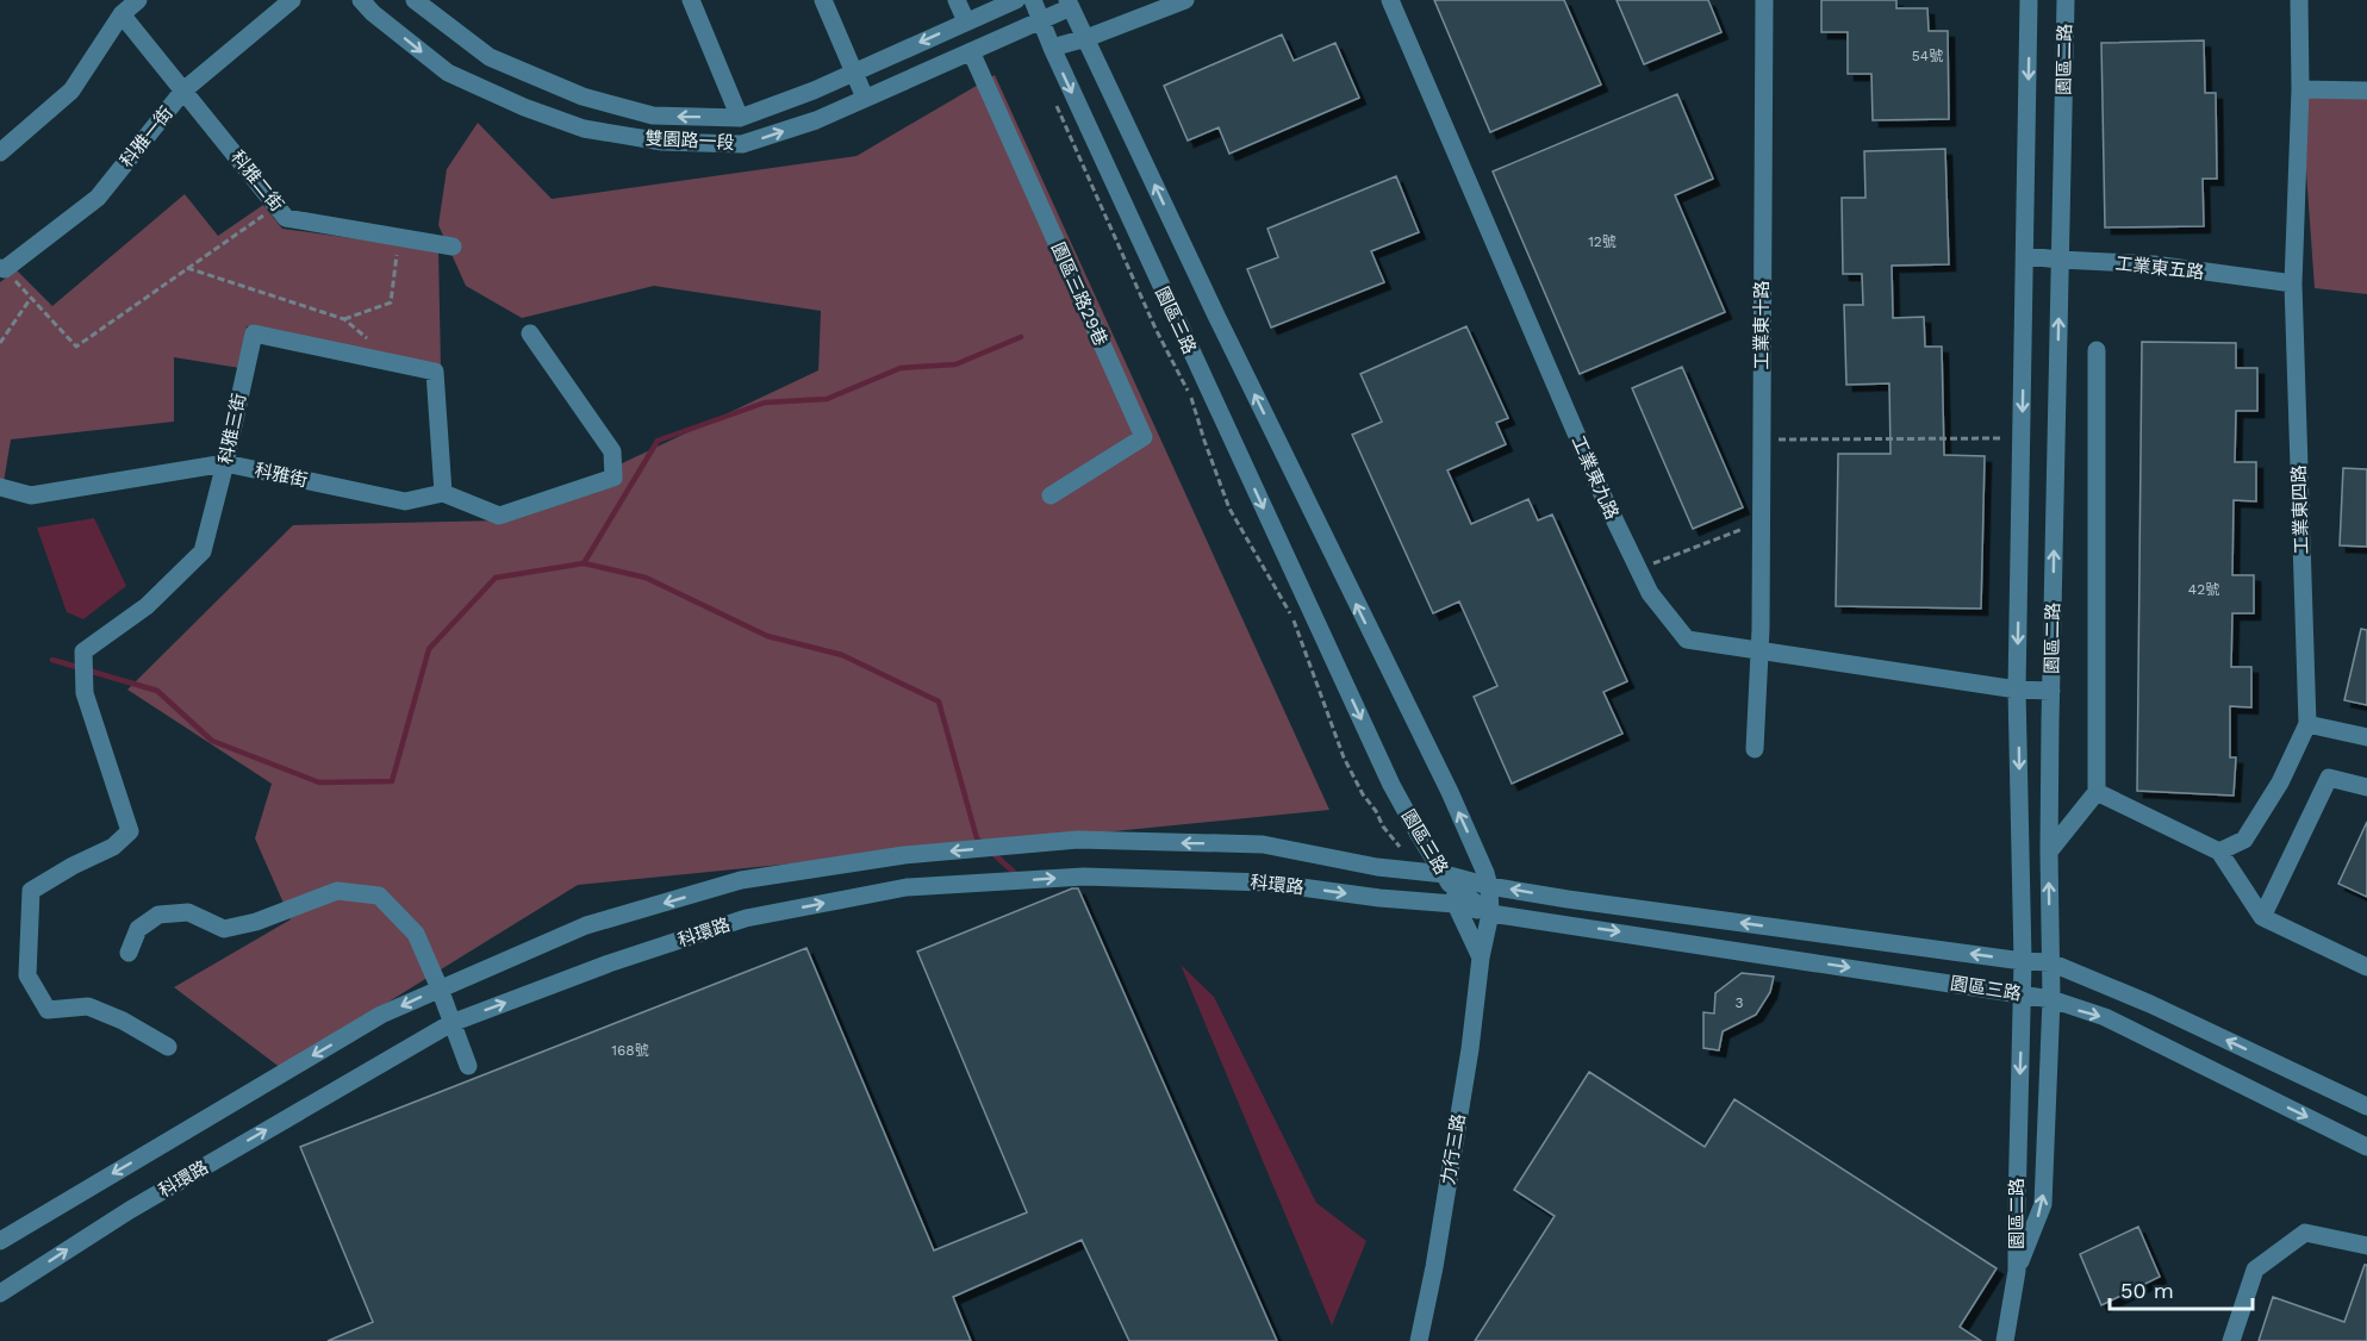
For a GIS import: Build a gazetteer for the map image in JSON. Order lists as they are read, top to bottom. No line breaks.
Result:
{"streets":{"street":["園區二路","科雅一街","雙園路一段","科雅二街","工業東五路","園區三路29巷","園區三路","工業東十路","科雅三街","科雅街","工業東九路","工業東四路","科環路","力行三路"]},"crossings":[["園區二路","工業東五路"],["園區二路","園區三路"],["園區二路","工業東九路"],["科雅一街","科雅二街"],["雙園路一段","園區三路29巷"],["雙園路一段","園區三路"],["工業東五路","工業東四路"],["園區三路","科環路"],["園區三路","力行三路"],["工業東十路","工業東九路"],["科雅三街","科雅街"],["科環路","力行三路"]],"house_numbers":["54號","12號","42號","3","168號"],"scale_bar":"50 m"}
